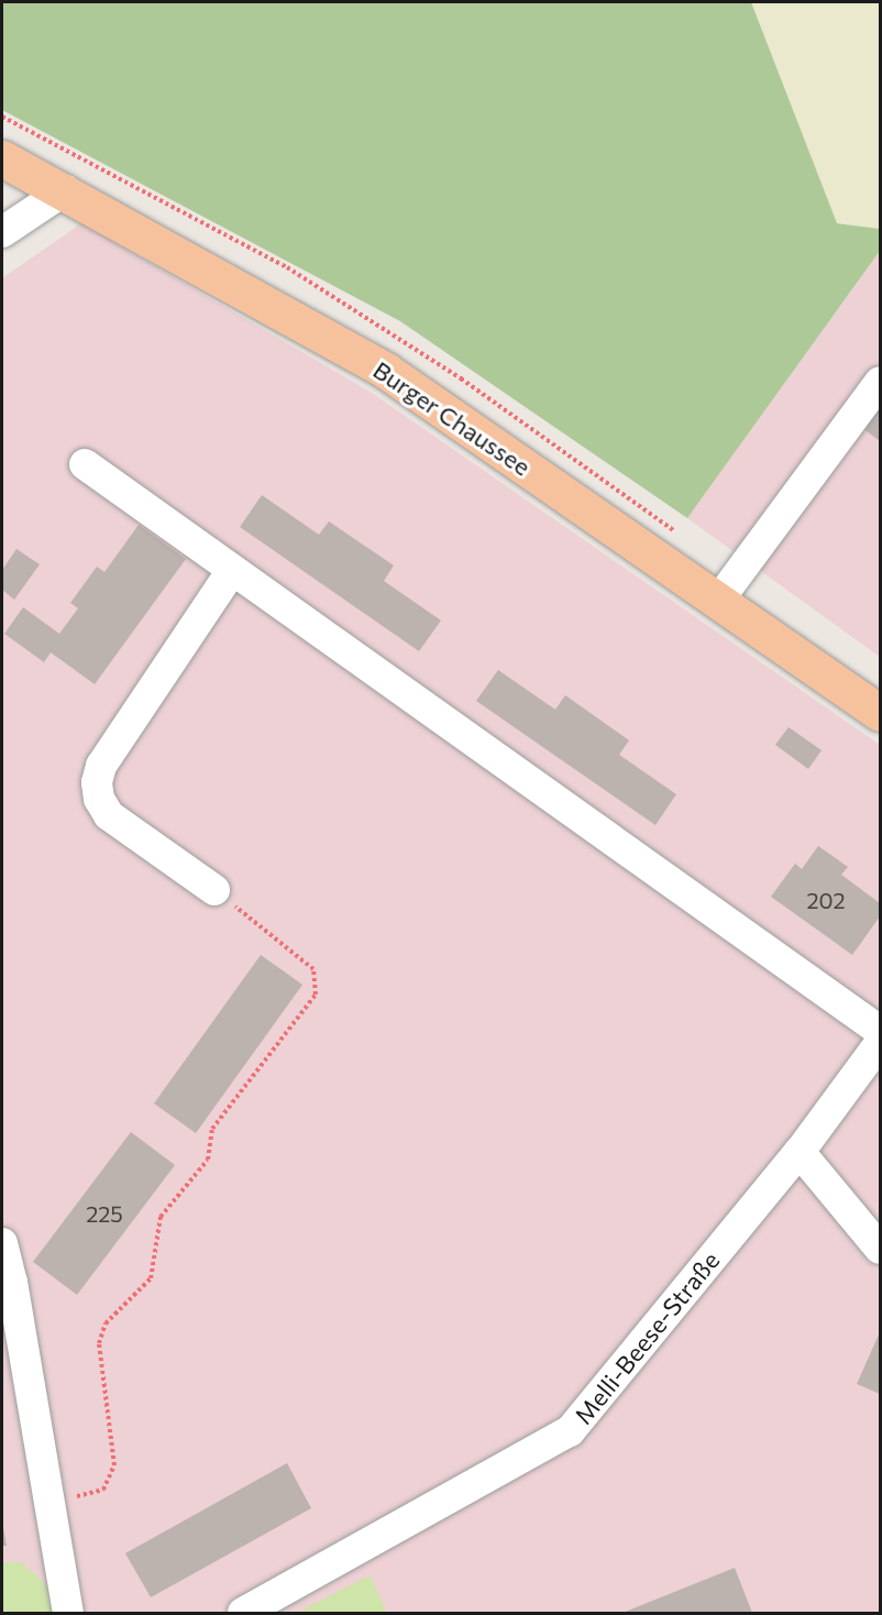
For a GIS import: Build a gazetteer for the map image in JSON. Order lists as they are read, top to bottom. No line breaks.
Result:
{"streets":{"main road":["Burger Chaussee"],"street":["Melli-Beese-Straße"]},"house_numbers":["202","225"]}
